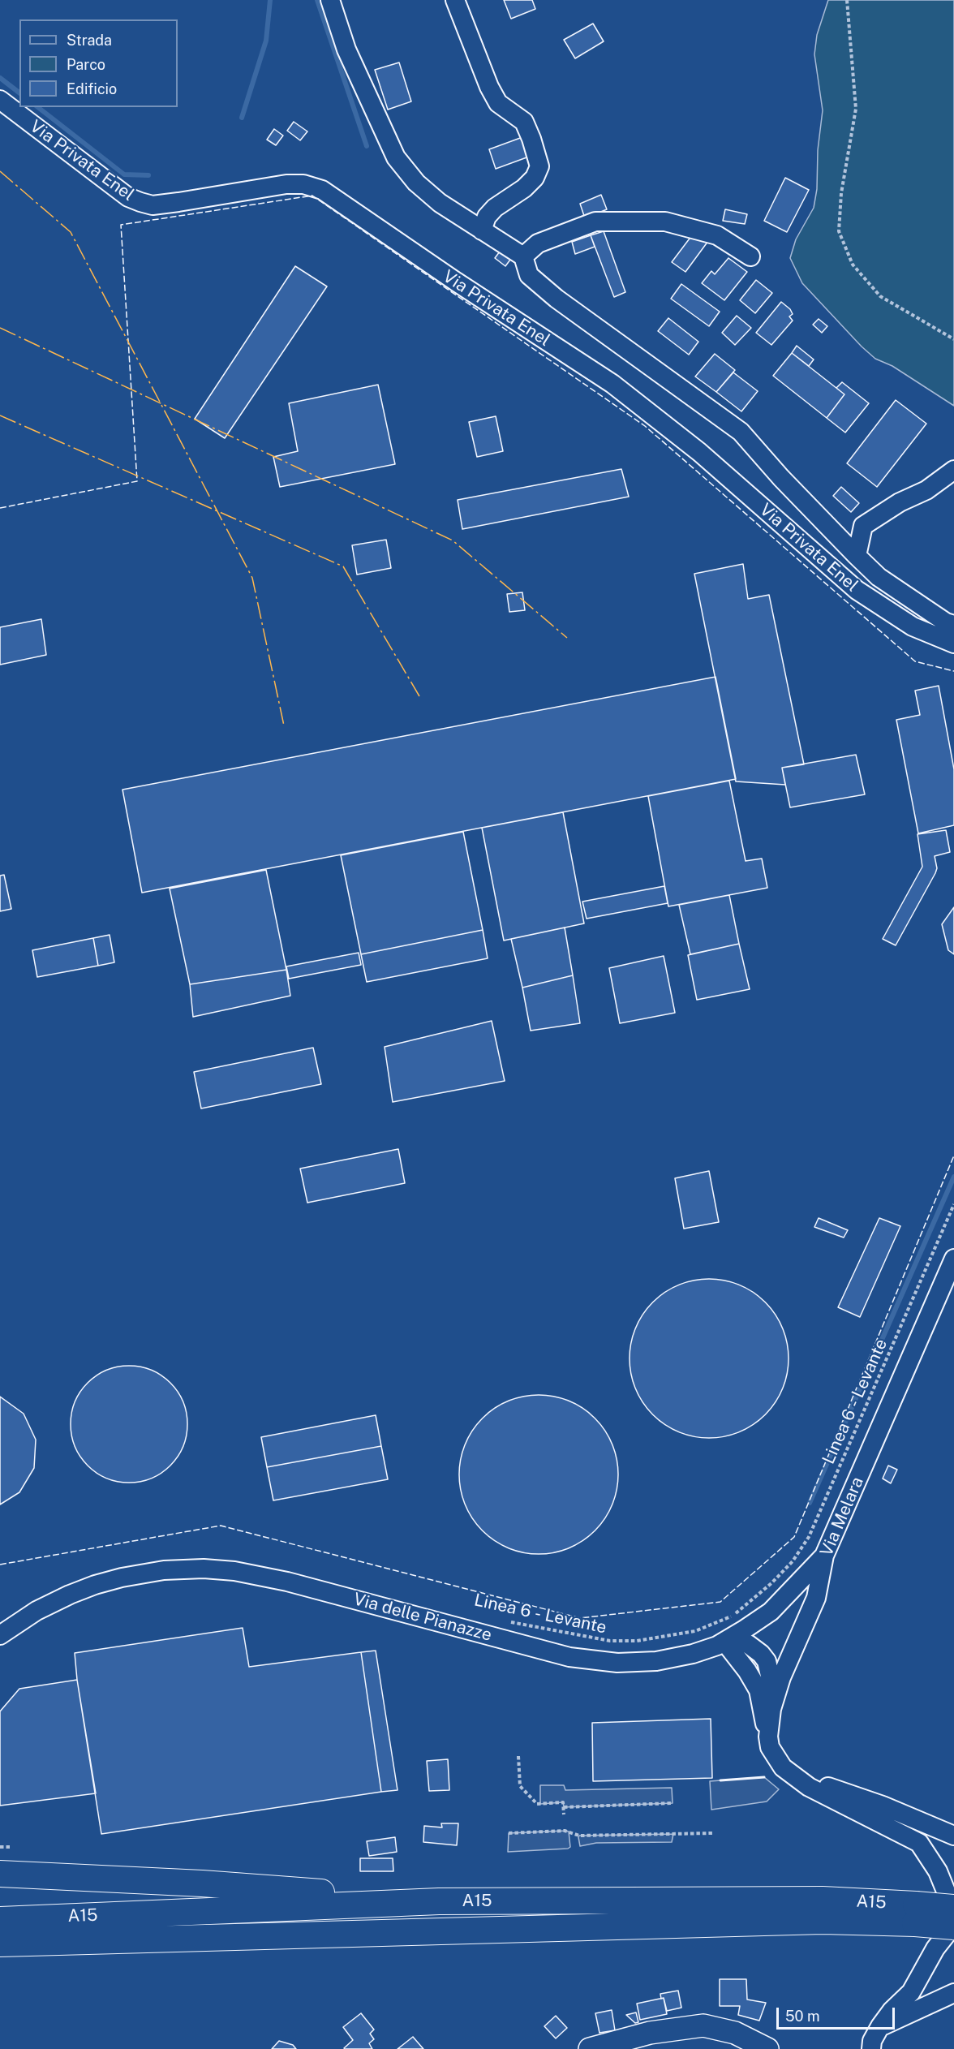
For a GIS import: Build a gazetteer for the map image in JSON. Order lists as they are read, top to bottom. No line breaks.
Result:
{"streets":{"highway":["A15"],"street":["Via Privata Enel","Via Melara","Via delle Pianazze"],"path":["Linea 6 - Levante"]},"crossings":[["Via Melara","Via delle Pianazze"],["Via Melara","A15"]],"legend":["Strada","Parco","Edificio"],"scale_bar":"50 m"}
